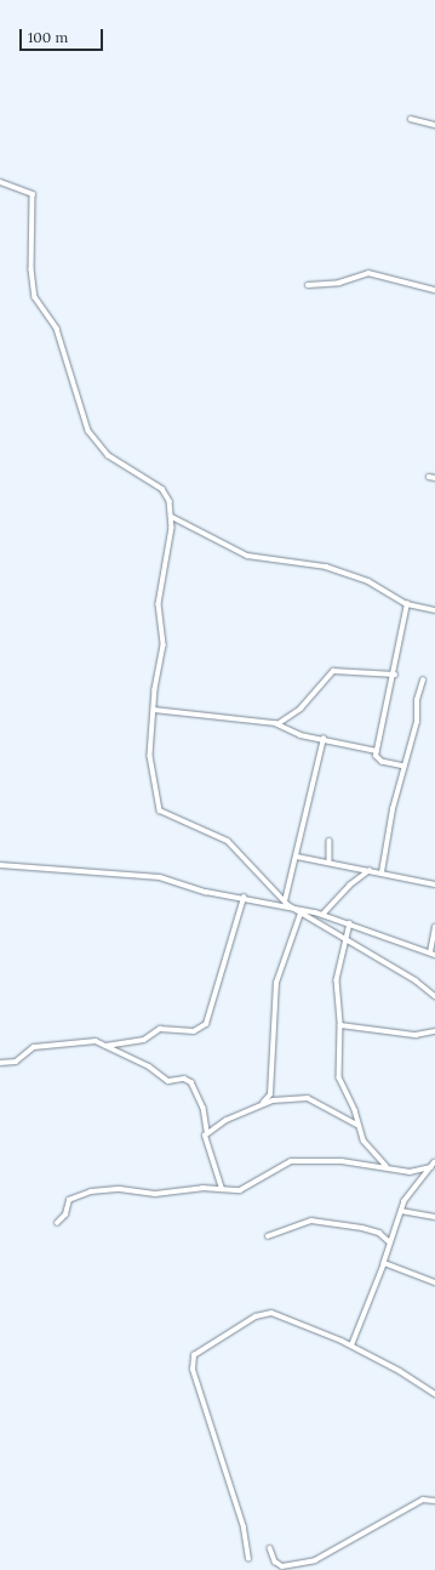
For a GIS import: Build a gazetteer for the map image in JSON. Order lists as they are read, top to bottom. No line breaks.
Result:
{"scale_bar":"100 m"}
